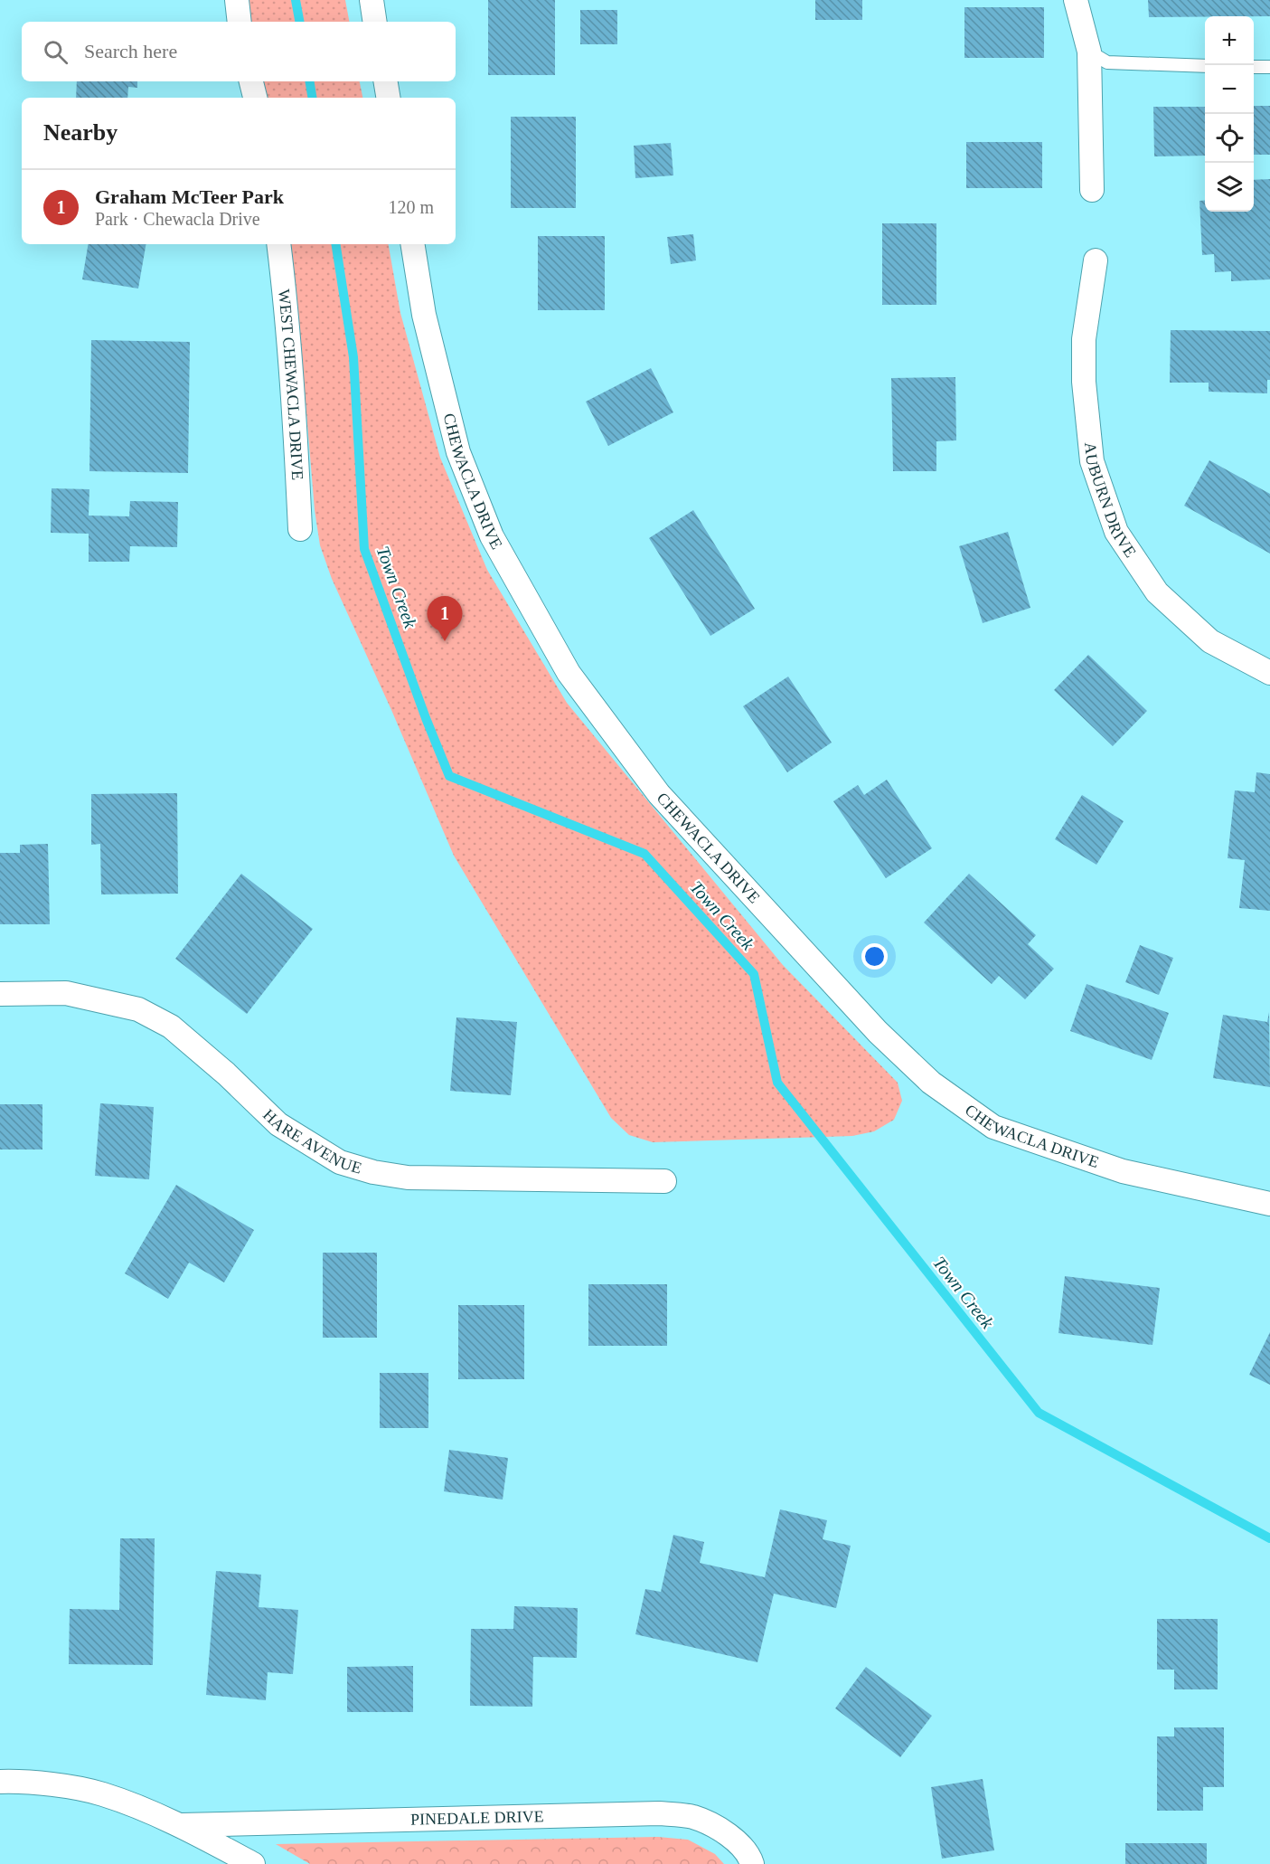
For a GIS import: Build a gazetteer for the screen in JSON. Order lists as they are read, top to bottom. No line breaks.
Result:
{"streets":{"street":["WEST CHEWACLA DRIVE","CHEWACLA DRIVE","AUBURN DRIVE","HARE AVENUE","PINEDALE DRIVE"]},"water":["Town Creek"],"page":{"map_buttons":["+","−"],"search":"Search here","heading":"Nearby","list":[{"mark":"1","name":"Graham McTeer Park","note":"Park · Chewacla Drive","value":"120 m"}],"pins":"1"}}
